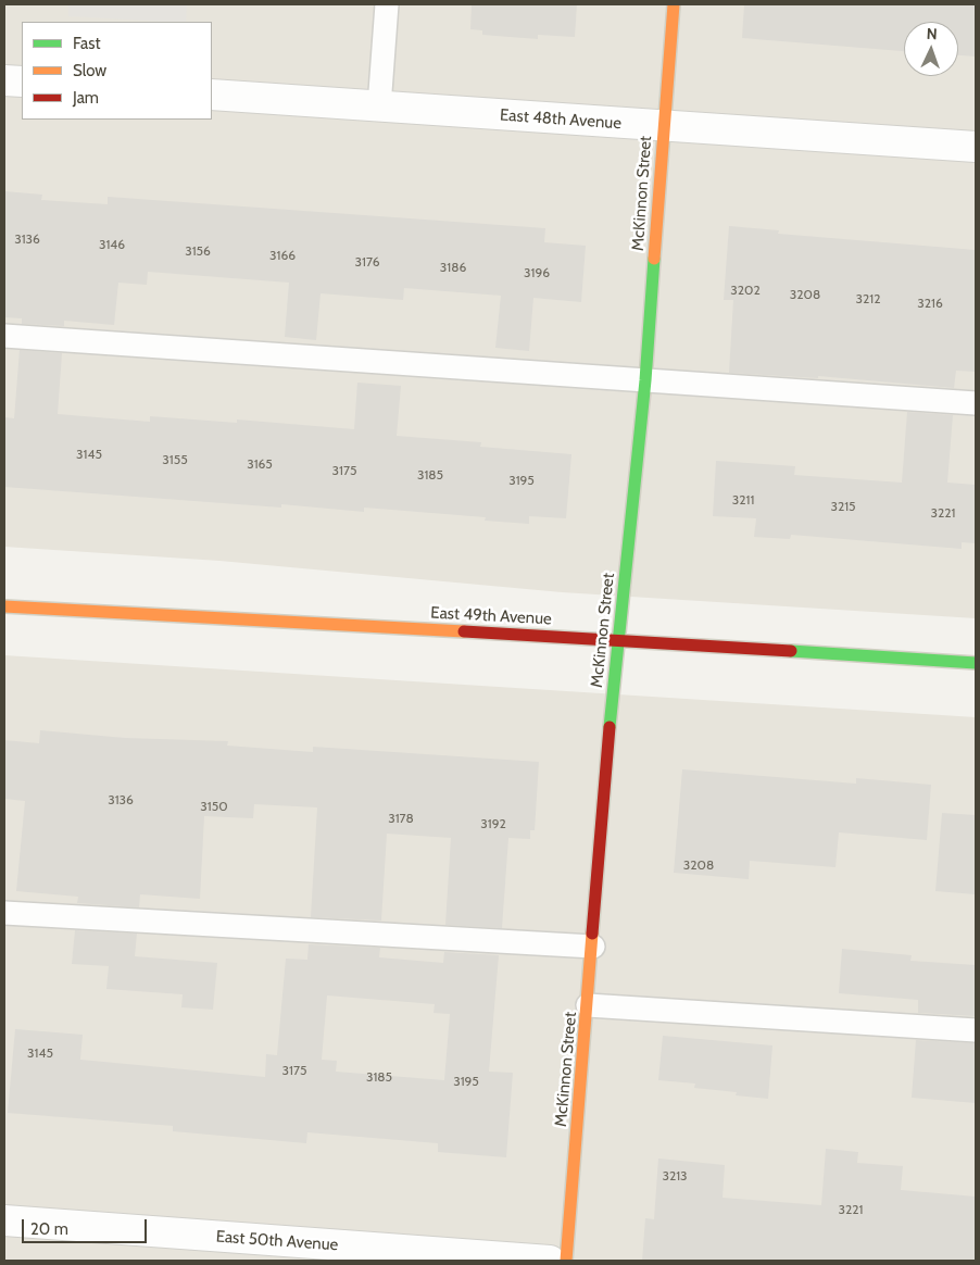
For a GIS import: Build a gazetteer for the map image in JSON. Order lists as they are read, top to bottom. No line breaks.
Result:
{"streets":{"street":["East 48th Avenue","McKinnon Street","East 49th Avenue","East 50th Avenue"]},"crossings":[["East 48th Avenue","McKinnon Street"],["McKinnon Street","East 49th Avenue"]],"house_numbers":["3136","3146","3156","3166","3176","3186","3196","3202","3208","3212","3216","3145","3155","3165","3175","3185","3195","3211","3215","3221","3136","3150","3178","3192","3208","3145","3175","3185","3195","3213","3221"],"legend":["Fast","Slow","Jam"],"scale_bar":"20 m","north":"top"}
